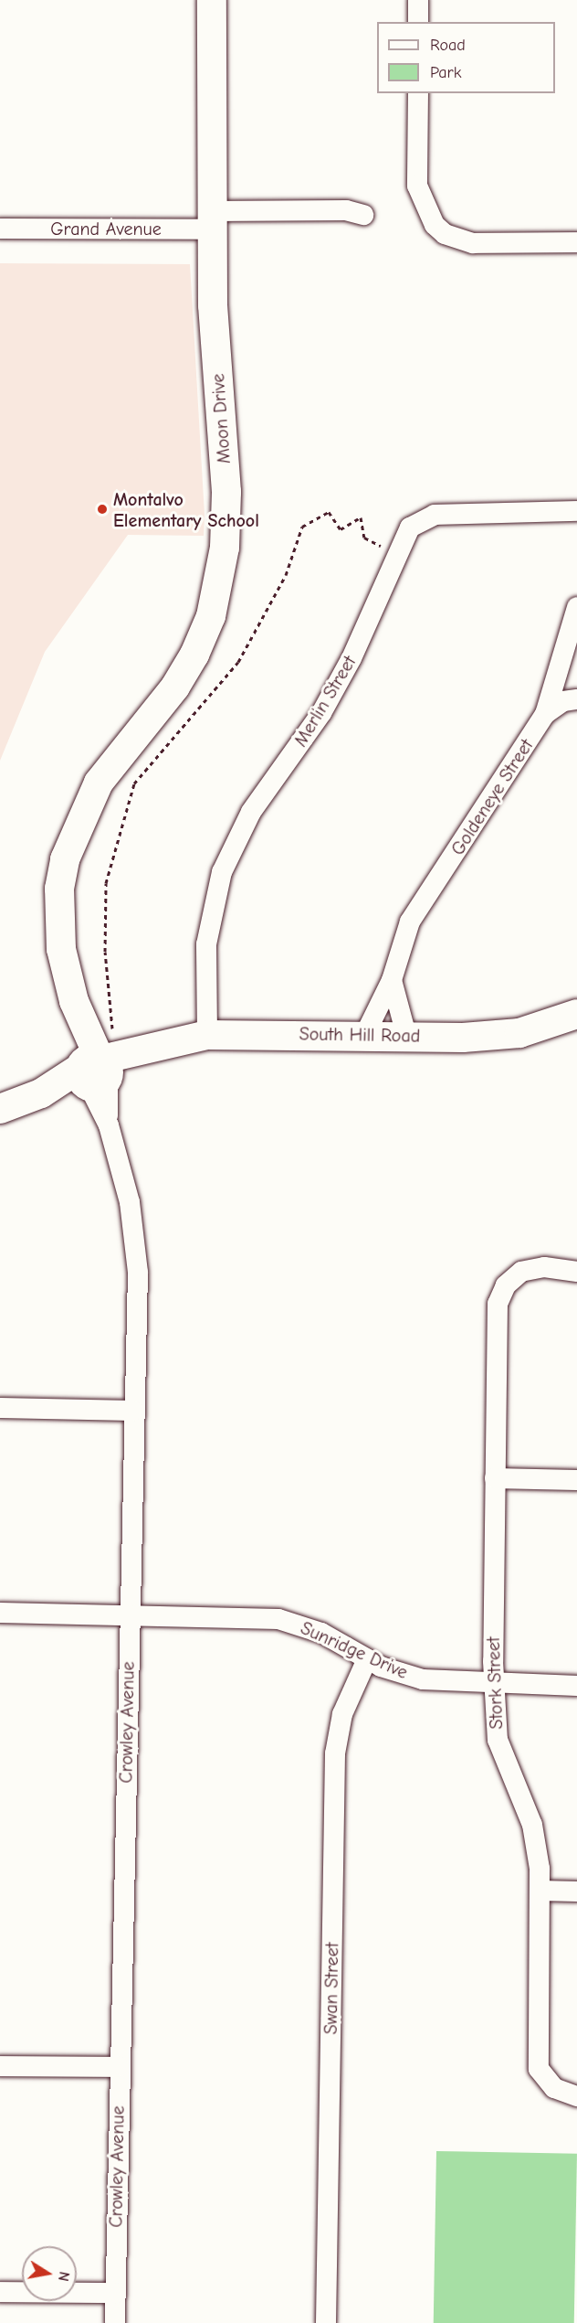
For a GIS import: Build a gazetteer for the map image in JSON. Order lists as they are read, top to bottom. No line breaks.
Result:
{"streets":{"street":["Grand Avenue","Moon Drive","Merlin Street","Goldeneye Street","South Hill Road","Sunridge Drive","Stork Street","Crowley Avenue","Swan Street"]},"crossings":[["Grand Avenue","Moon Drive"],["Moon Drive","South Hill Road"],["Moon Drive","Crowley Avenue"],["Merlin Street","South Hill Road"],["Goldeneye Street","South Hill Road"],["South Hill Road","Crowley Avenue"],["Sunridge Drive","Stork Street"],["Sunridge Drive","Crowley Avenue"],["Sunridge Drive","Swan Street"]],"places":["Montalvo Elementary School"],"legend":["Road","Park"],"north":"right"}
